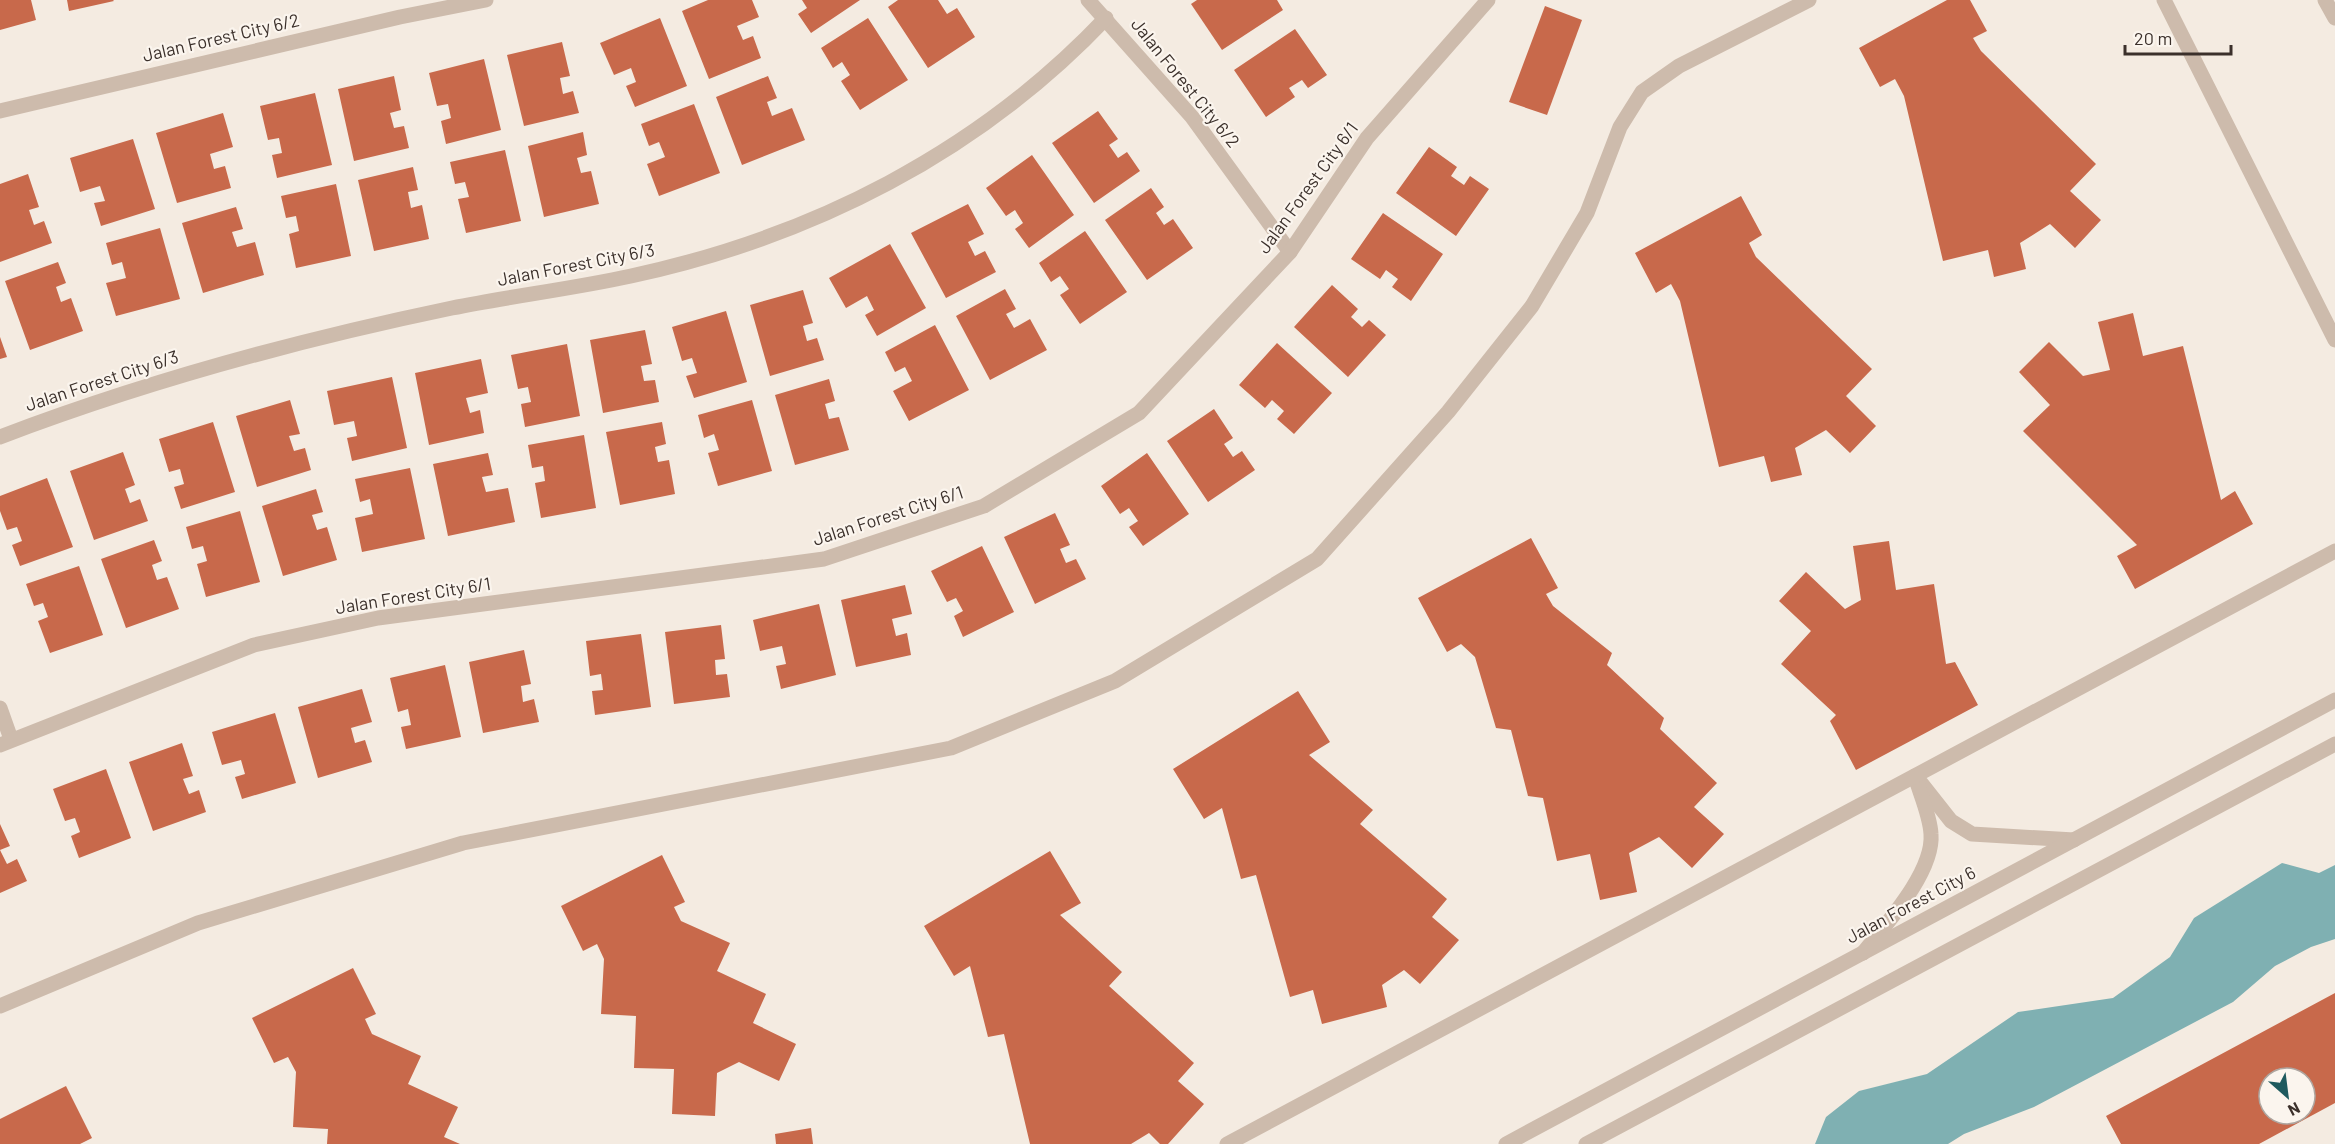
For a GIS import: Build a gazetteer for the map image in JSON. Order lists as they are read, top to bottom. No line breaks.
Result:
{"streets":{"street":["Jalan Forest City 6/2","Jalan Forest City 6/1","Jalan Forest City 6/3","Jalan Forest City 6"]},"crossings":[["Jalan Forest City 6/2","Jalan Forest City 6/1"],["Jalan Forest City 6/2","Jalan Forest City 6/3"]],"scale_bar":"20 m","north":"bottom right"}
